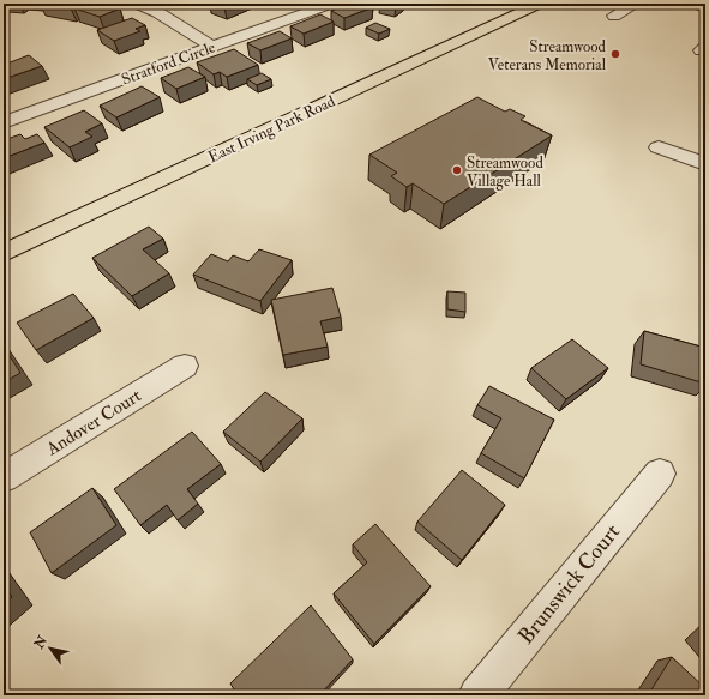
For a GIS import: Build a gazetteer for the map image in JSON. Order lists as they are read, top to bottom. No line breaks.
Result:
{"streets":{"main road":["East Irving Park Road"],"street":["Stratford Circle","Andover Court","Brunswick Court"]},"places":["Streamwood Veterans Memorial","Streamwood Village Hall"],"north":"top left"}
